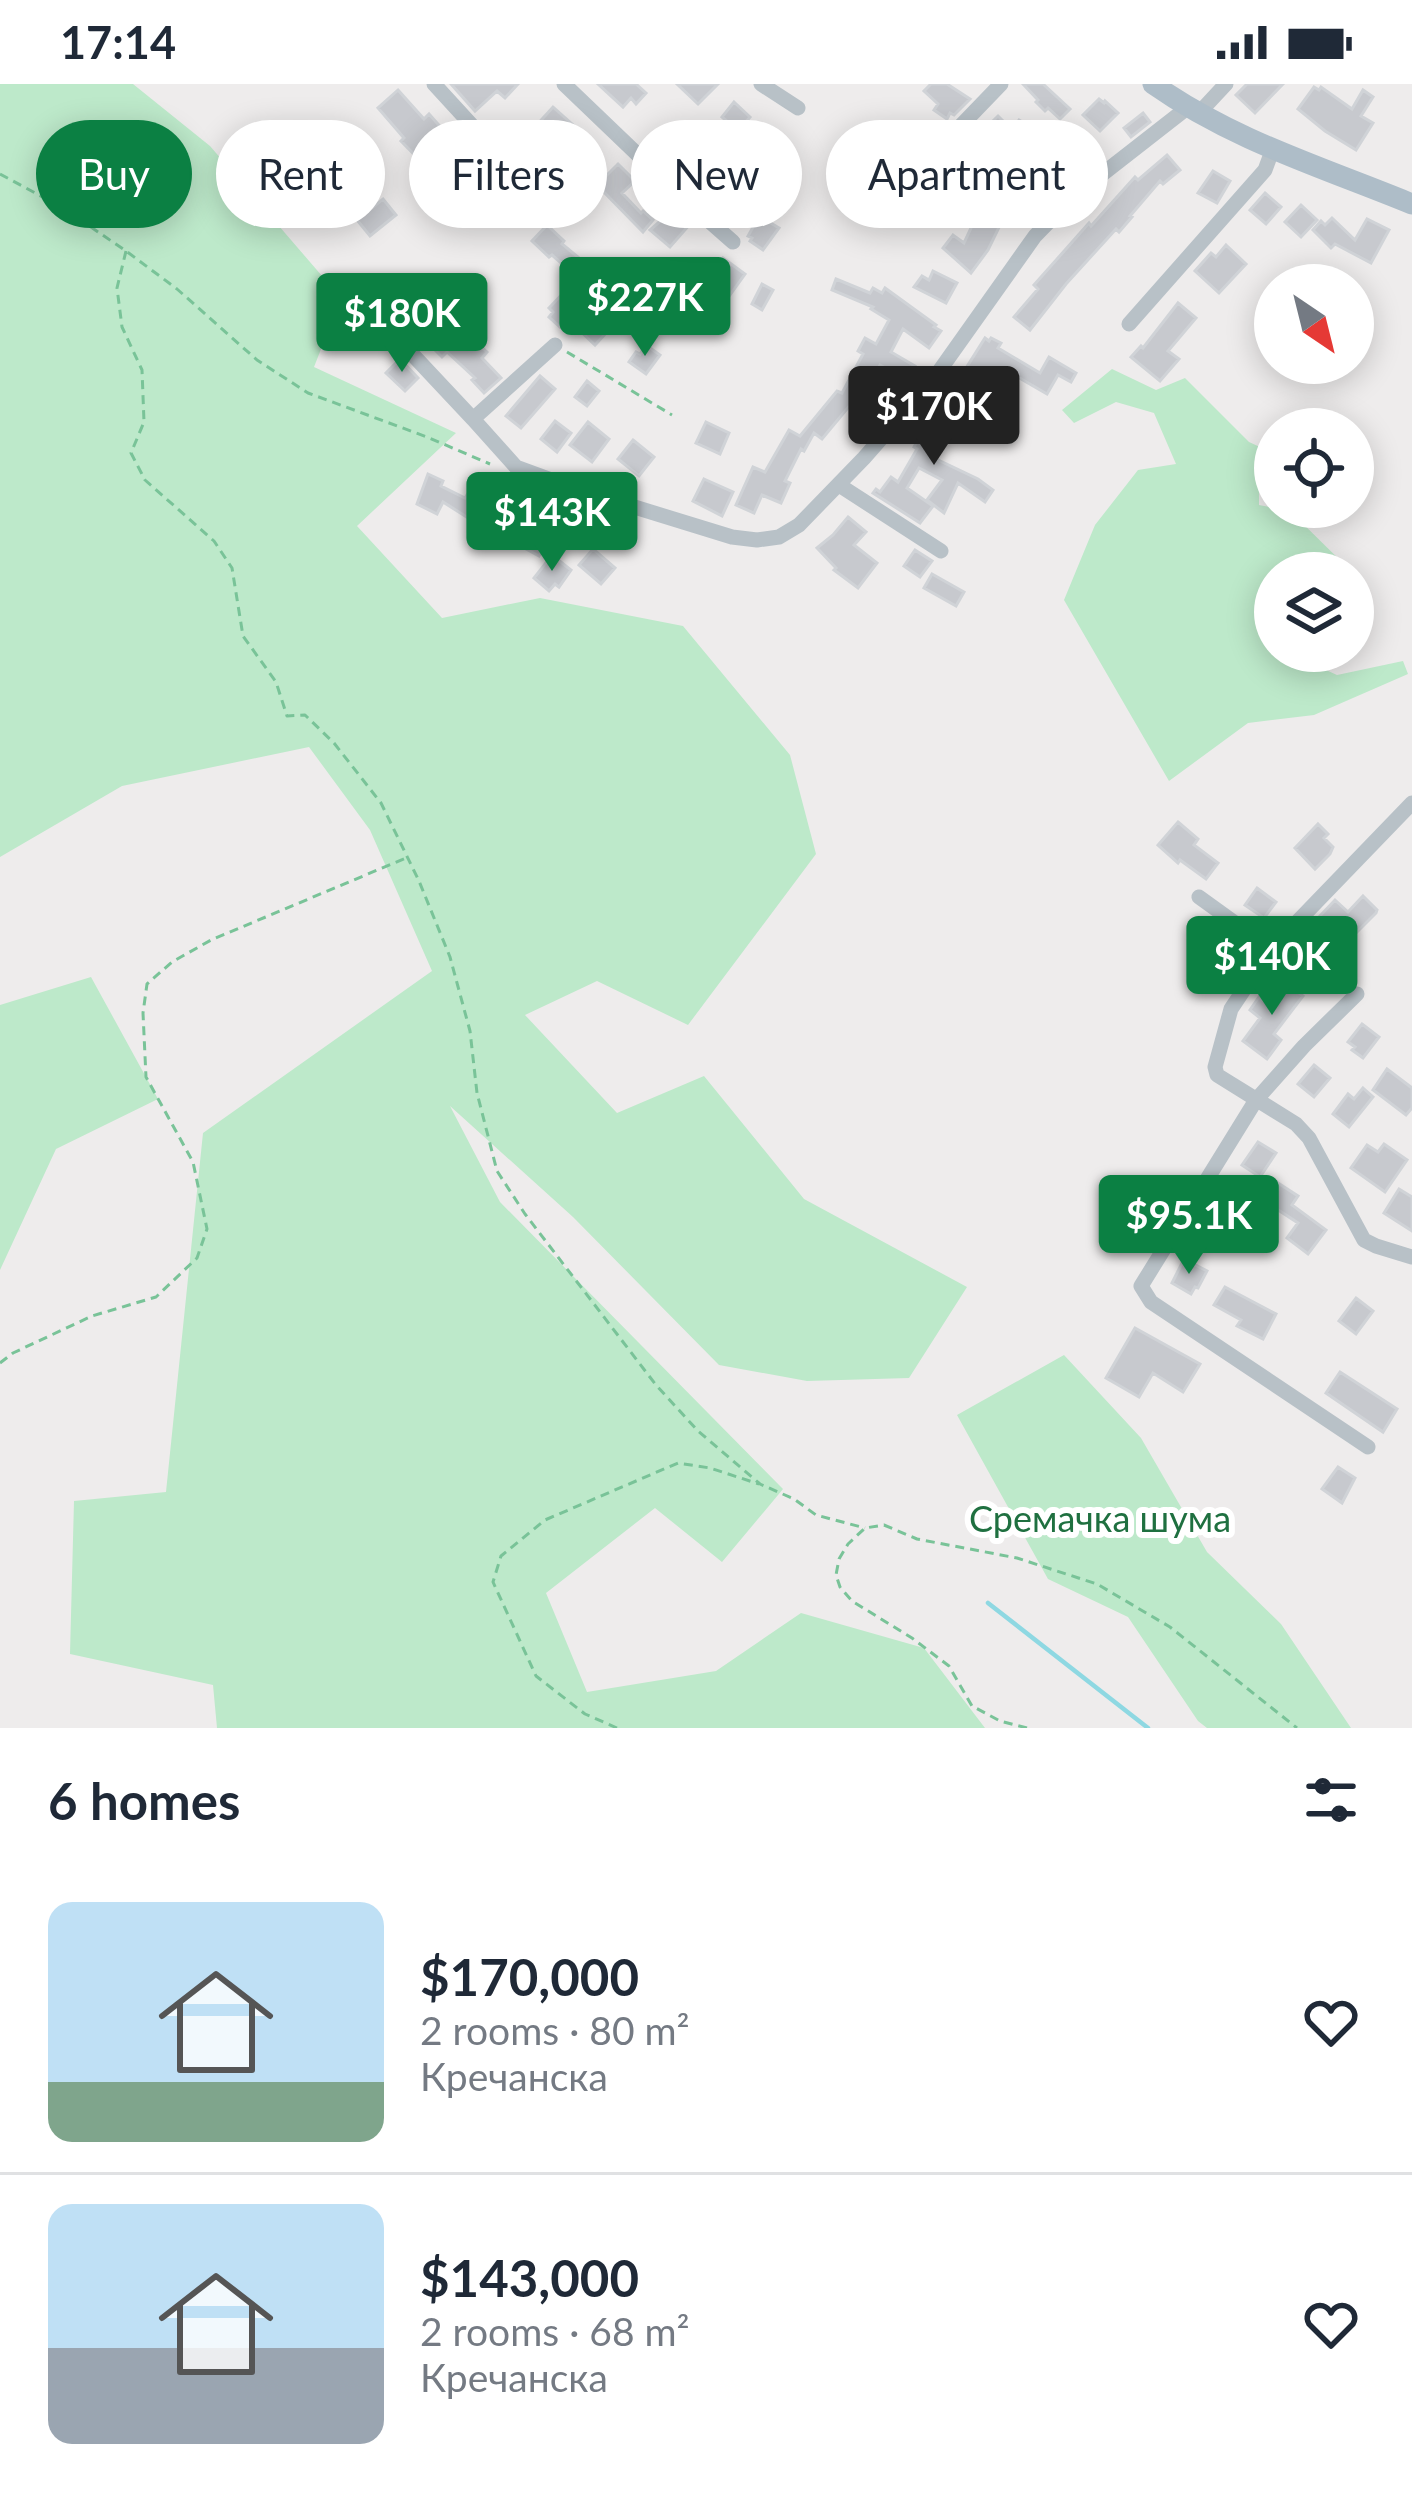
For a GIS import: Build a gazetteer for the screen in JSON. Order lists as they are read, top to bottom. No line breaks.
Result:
{"parks":["Сремачка шума"],"north":"bottom right","page":{"status":"17:14","chip":["Buy","Rent","Filters","New","Apartment"],"price":["$227K","$180K","$170K","$143K","$140K","$95.1K"],"heading":"6 homes","list":[{"name":"$170,000","note":"2 rooms · 80 m² · Кречанска"},{"name":"$143,000","note":"2 rooms · 68 m² · Кречанска"}]}}
